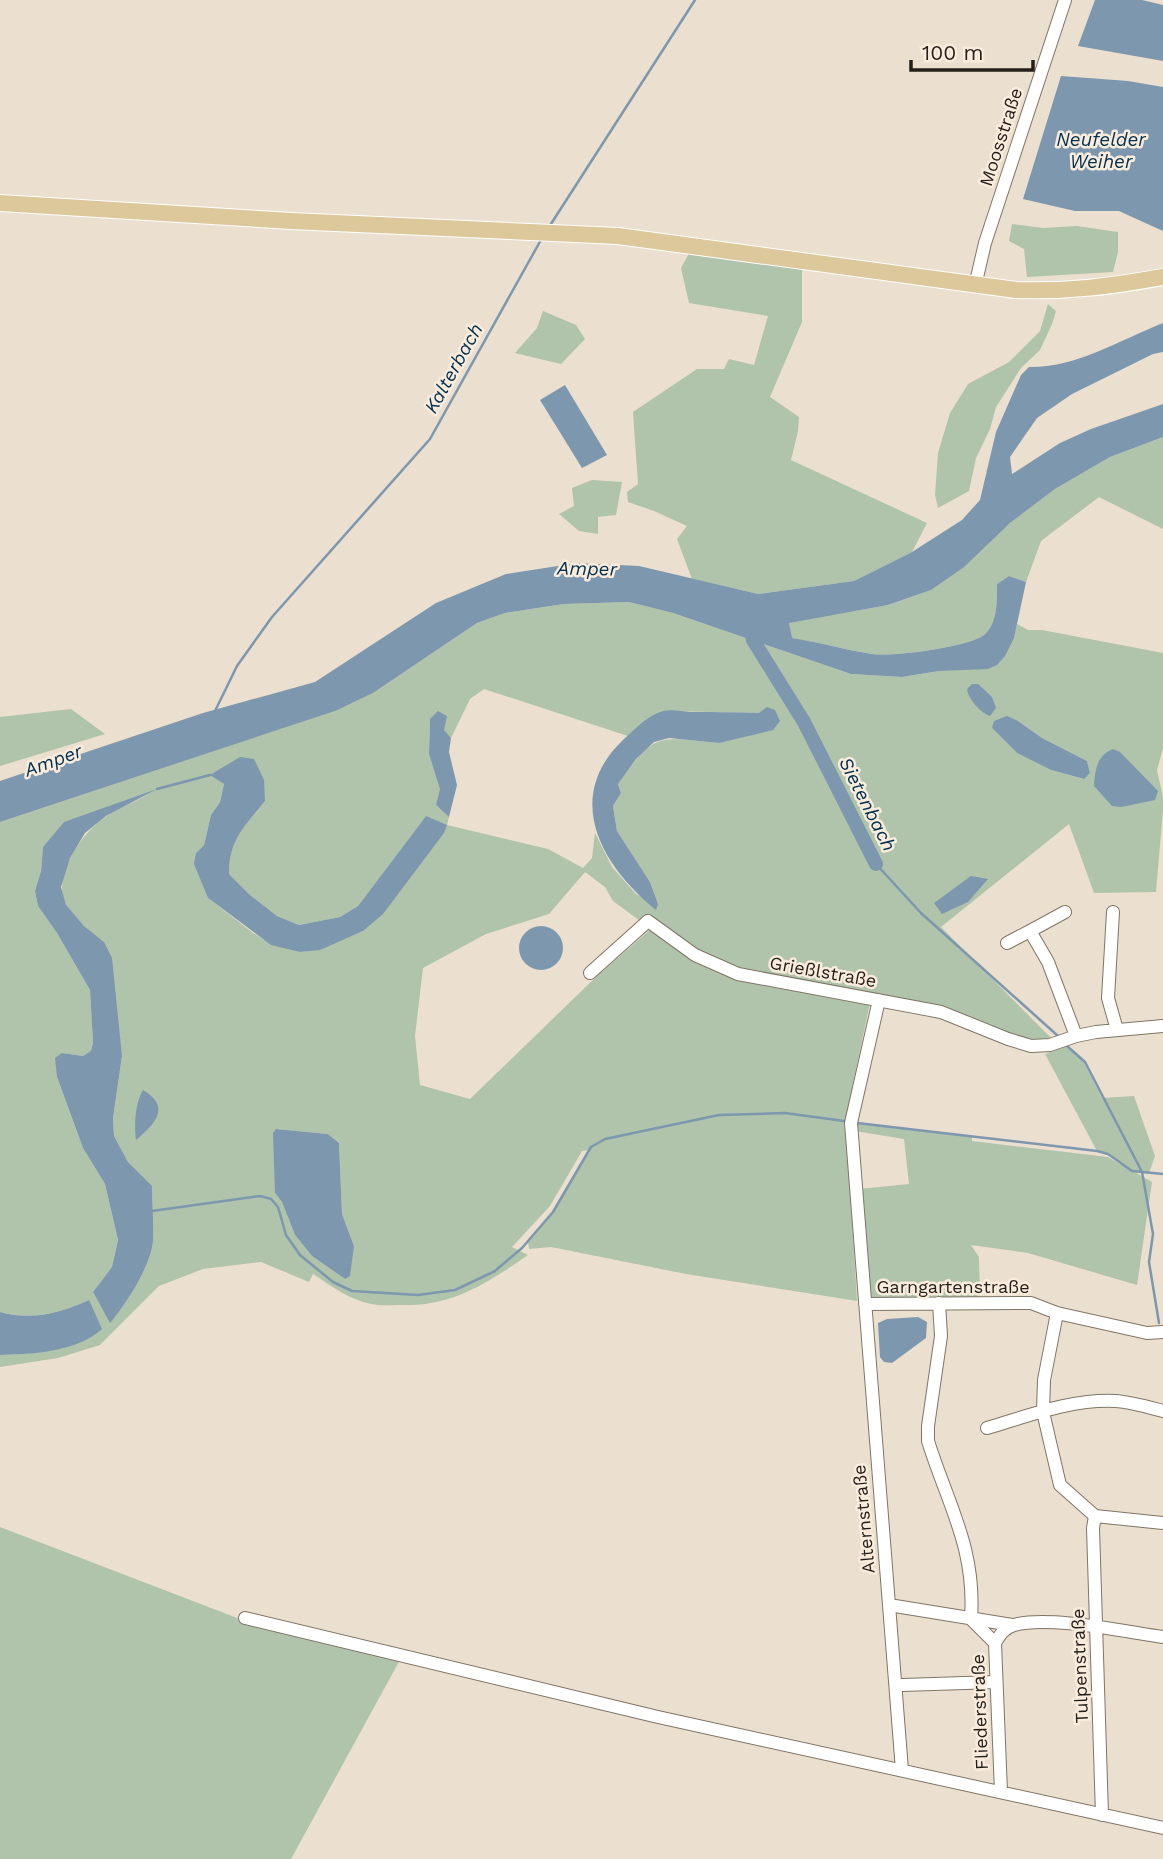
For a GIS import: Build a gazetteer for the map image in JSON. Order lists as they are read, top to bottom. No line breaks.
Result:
{"streets":{"street":["Moosstraße","Grießlstraße","Garngartenstraße","Alternstraße","Tulpenstraße","Fliederstraße"]},"crossings":[["Grießlstraße","Alternstraße"],["Garngartenstraße","Alternstraße"]],"water":["Neufelder Weiher","Kalterbach","Amper","Sietenbach"],"scale_bar":"100 m"}
